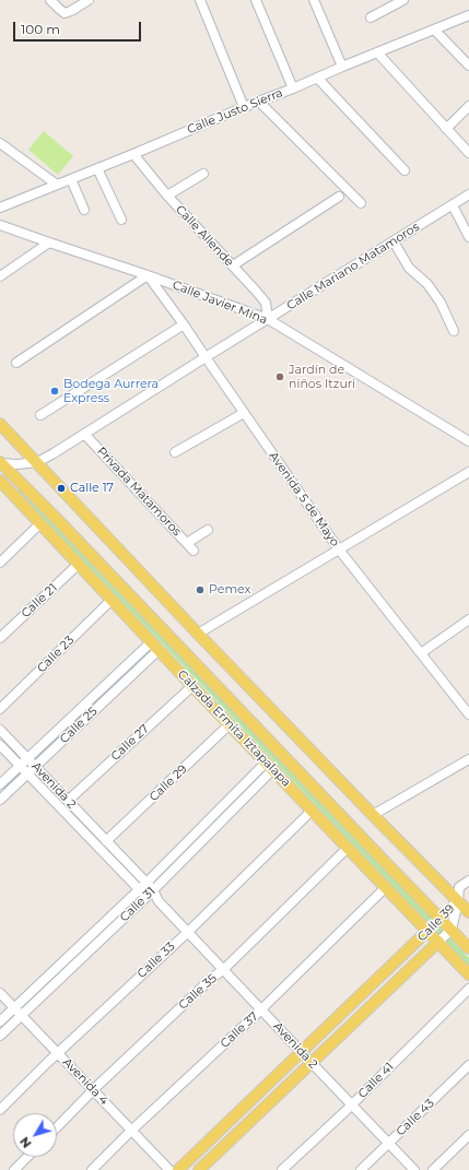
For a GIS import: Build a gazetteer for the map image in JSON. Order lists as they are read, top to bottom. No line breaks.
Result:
{"streets":{"main road":["Calzada Ermita Iztapalapa","Calle 39"],"street":["Calle Justo Sierra","Calle Allende","Calle Mariano Matamoros","Calle Javier Mina","Privada Matamoros","Avenida 5 de Mayo","Calle 21","Calle 23","Calle 25","Calle 27","Calle 29","Avenida 2","Calle 31","Calle 33","Calle 35","Calle 37","Calle 41","Avenida 4","Calle 43"]},"crossings":[["Calle Justo Sierra","Calle Allende"],["Calle Allende","Calle Mariano Matamoros"],["Calle Allende","Calle Javier Mina"],["Calle Mariano Matamoros","Calle Javier Mina"],["Calle Mariano Matamoros","Privada Matamoros"],["Calle Mariano Matamoros","Avenida 5 de Mayo"],["Calle Javier Mina","Avenida 5 de Mayo"],["Calle 21","Calzada Ermita Iztapalapa"],["Calle 23","Calzada Ermita Iztapalapa"],["Calle 25","Calzada Ermita Iztapalapa"],["Calle 25","Avenida 2"],["Calzada Ermita Iztapalapa","Calle 27"],["Calzada Ermita Iztapalapa","Calle 29"],["Calzada Ermita Iztapalapa","Calle 31"],["Calzada Ermita Iztapalapa","Calle 39"],["Calzada Ermita Iztapalapa","Calle 33"],["Calzada Ermita Iztapalapa","Calle 35"],["Calzada Ermita Iztapalapa","Calle 37"],["Calle 27","Avenida 2"],["Calle 29","Avenida 2"],["Avenida 2","Calle 31"],["Avenida 2","Calle 39"],["Avenida 2","Calle 33"],["Avenida 2","Calle 35"],["Avenida 2","Calle 37"],["Avenida 2","Calle 41"],["Avenida 2","Calle 43"],["Calle 31","Avenida 4"],["Calle 33","Avenida 4"],["Calle 35","Avenida 4"],["Calle 37","Avenida 4"]],"places":["Jardín de niños Itzuri","Bodega Aurrera Express","Calle 17","Pemex"],"scale_bar":"100 m","north":"bottom left"}
